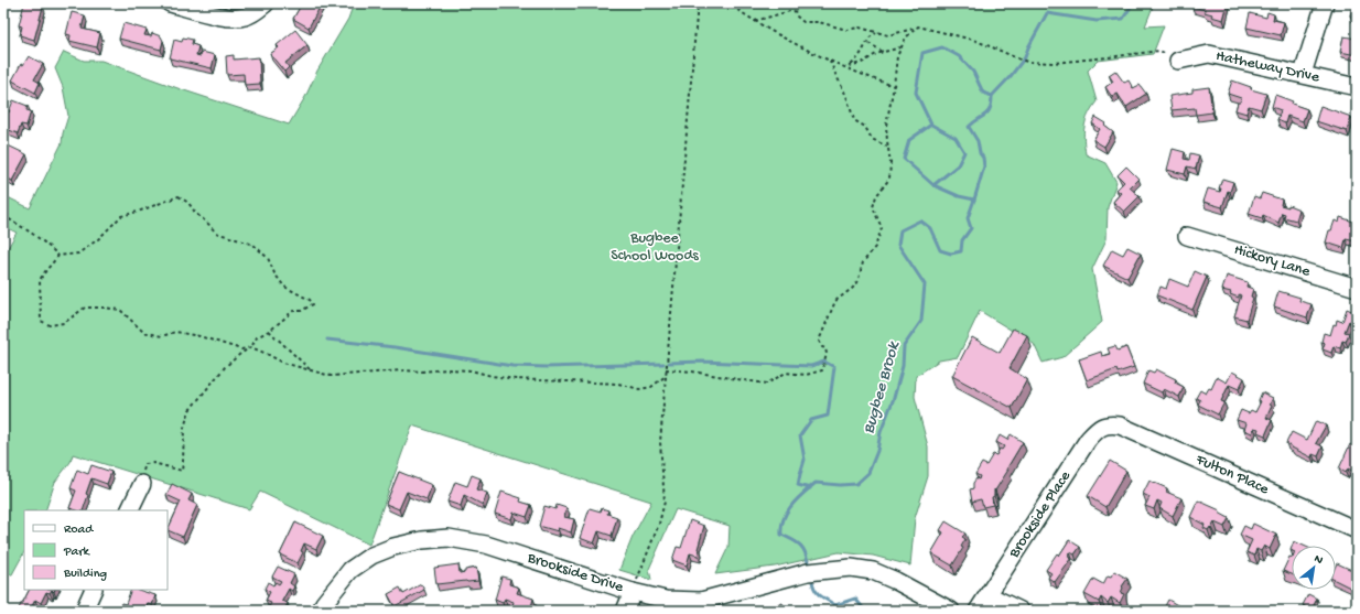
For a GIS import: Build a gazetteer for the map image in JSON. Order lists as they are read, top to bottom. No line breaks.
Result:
{"streets":{"street":["Hatheway Drive","Hickory Lane","Fulton Place","Brookside Place","Brookside Drive"]},"crossings":[["Fulton Place","Brookside Place"]],"water":["Bugbee Brook"],"parks":["Bugbee School Woods"],"legend":["Road","Park","Building"],"north":"top right"}
